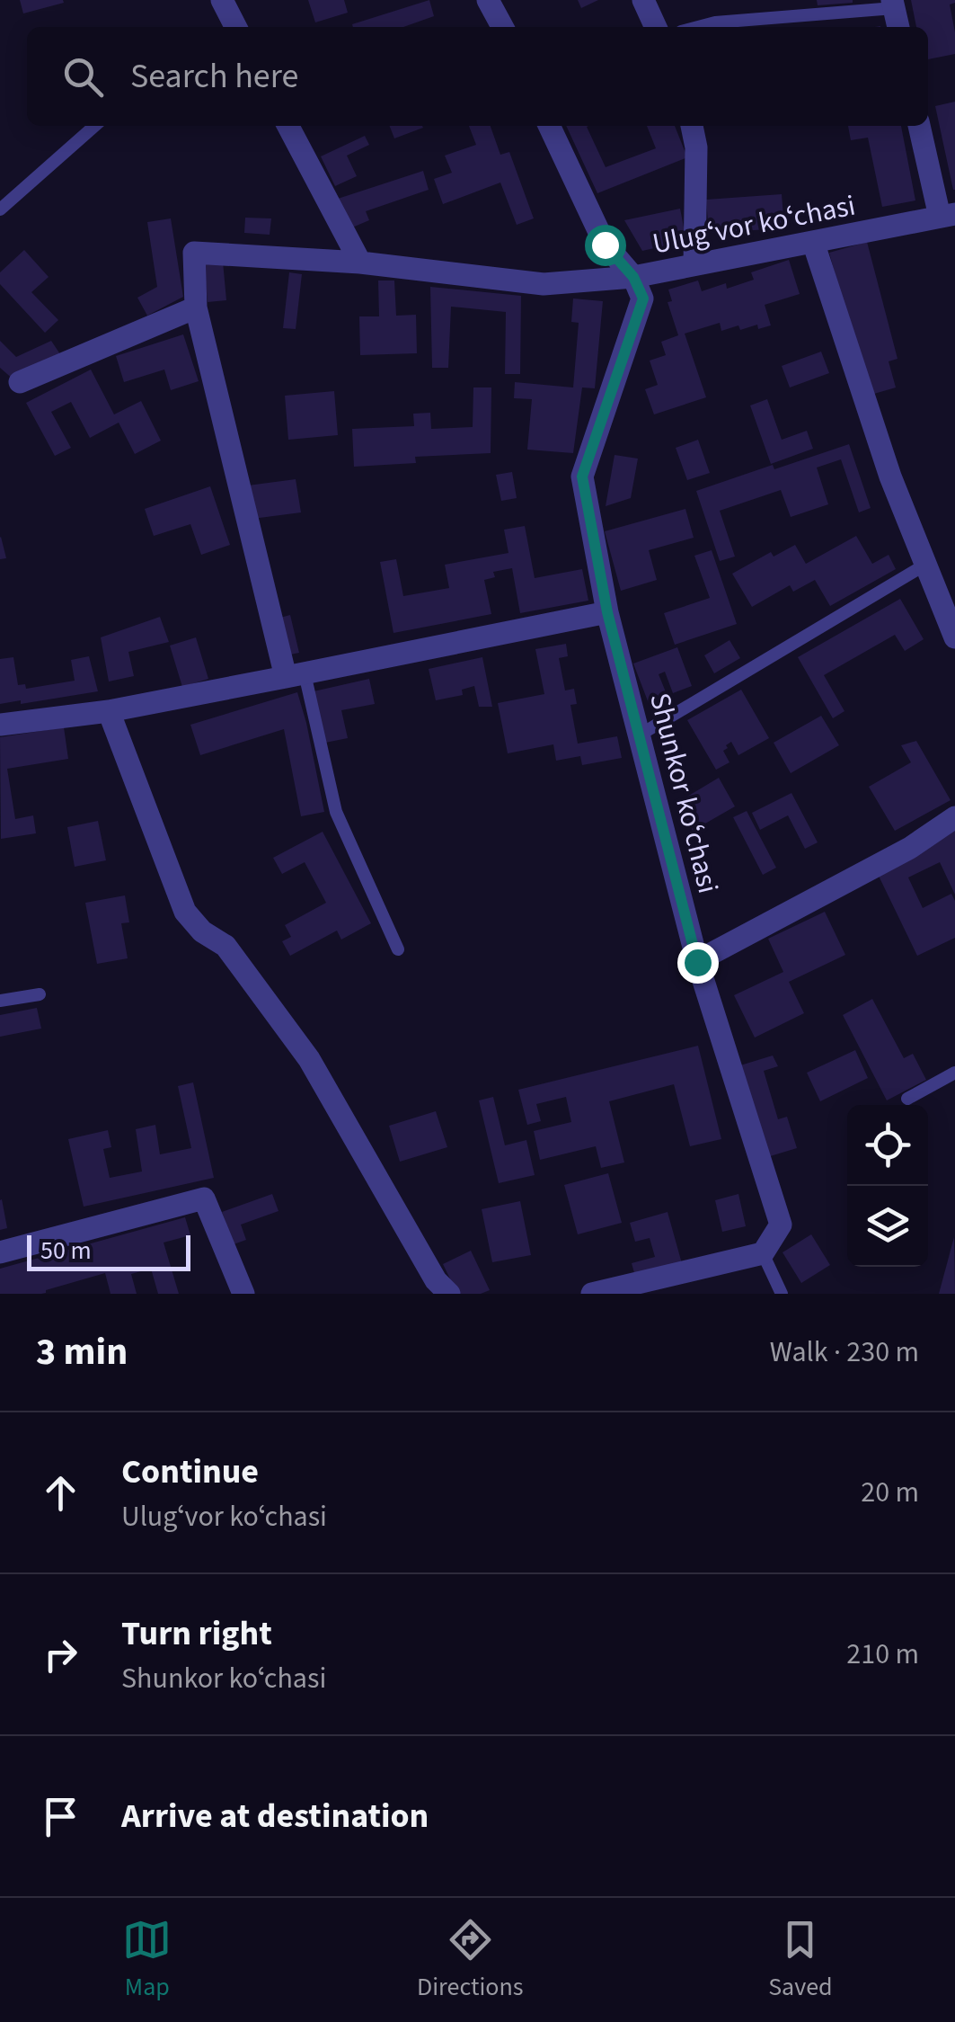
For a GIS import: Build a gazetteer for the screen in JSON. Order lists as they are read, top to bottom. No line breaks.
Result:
{"streets":{"street":["Ulugʻvor koʻchasi","Shunkor koʻchasi"]},"crossings":[["Ulugʻvor koʻchasi","Shunkor koʻchasi"]],"scale_bar":"50 m","page":{"search":"Search here","scale":"50 m","heading":["3 min","Walk · 230 m"],"list":[["Continue","Ulugʻvor koʻchasi","20 m"],["Turn right","Shunkor koʻchasi","210 m"],"Arrive at destination"],"nav":["Map","Directions","Saved"]}}
